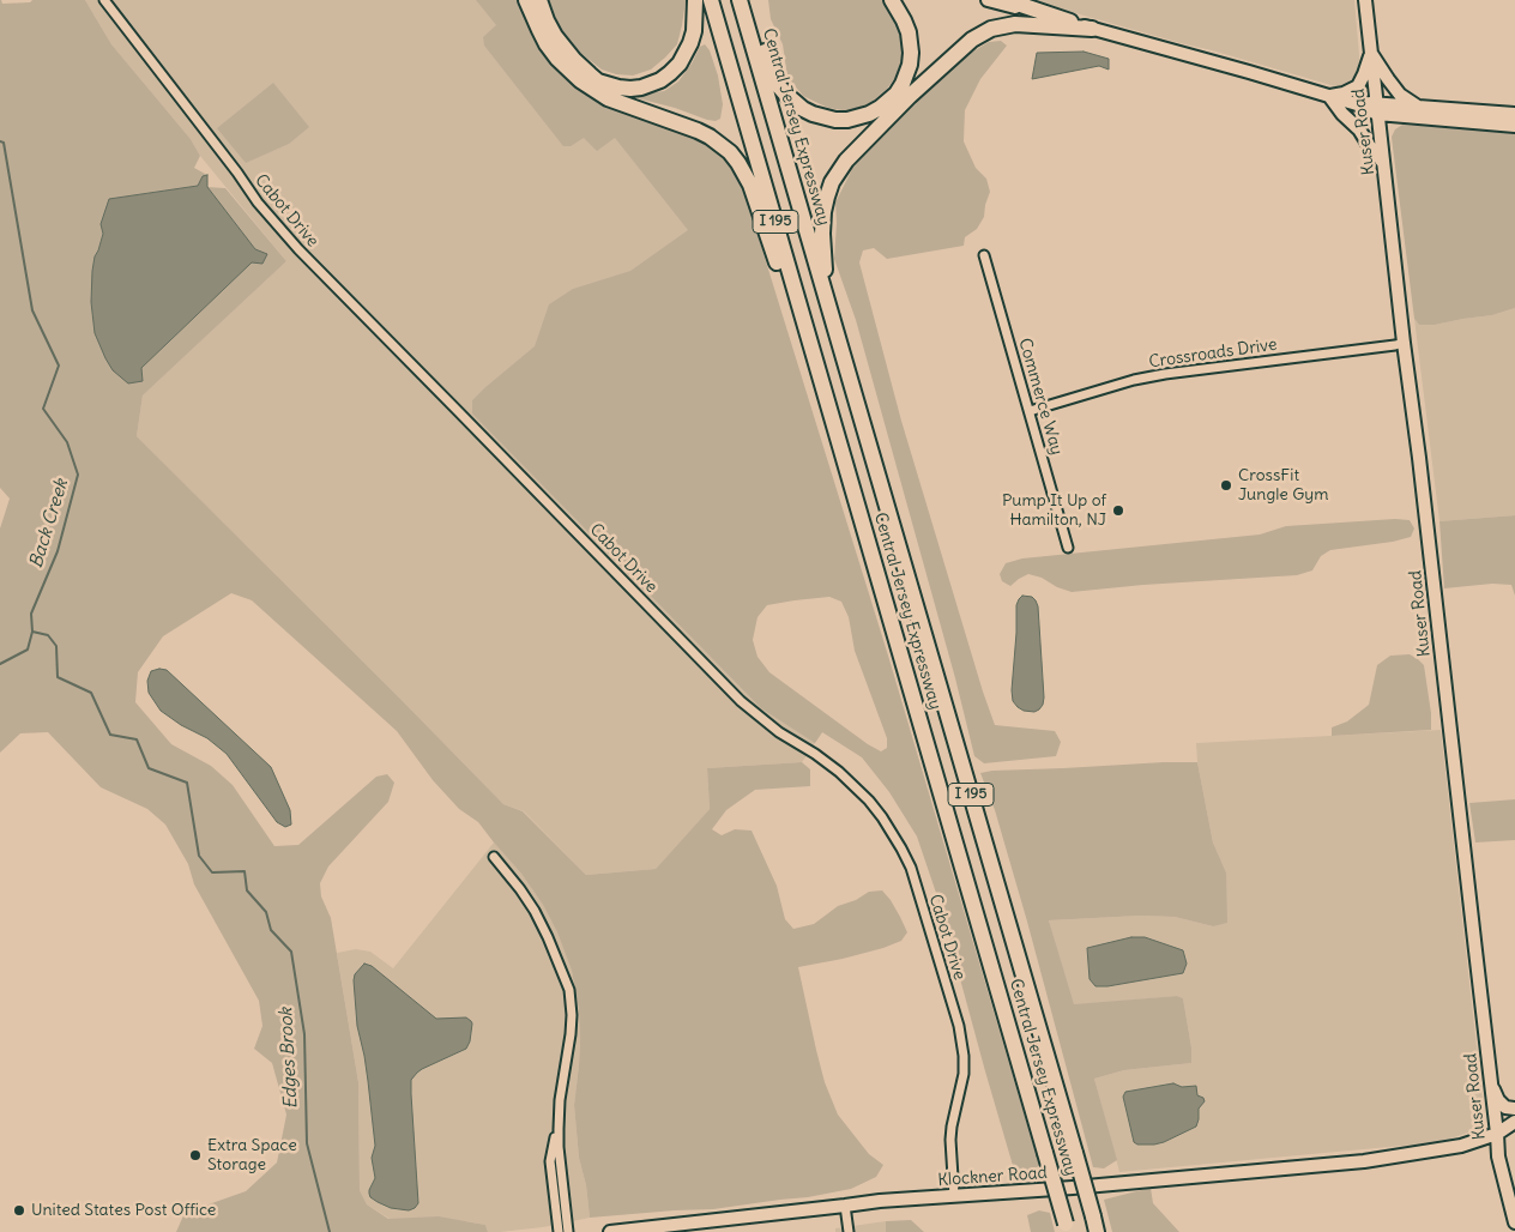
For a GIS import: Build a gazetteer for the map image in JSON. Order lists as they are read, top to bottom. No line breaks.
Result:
{"streets":{"highway":["Central Jersey Expressway","I 195"],"street":["Kuser Road","Cabot Drive","Crossroads Drive","Commerce Way","Klockner Road"]},"crossings":[["Kuser Road","Crossroads Drive"],["Kuser Road","Klockner Road"],["Cabot Drive","Klockner Road"],["Crossroads Drive","Commerce Way"]],"water":["Back Creek","Edges Brook"],"places":["CrossFit Jungle Gym","Pump It Up of Hamilton, NJ","Extra Space Storage","United States Post Office"]}
